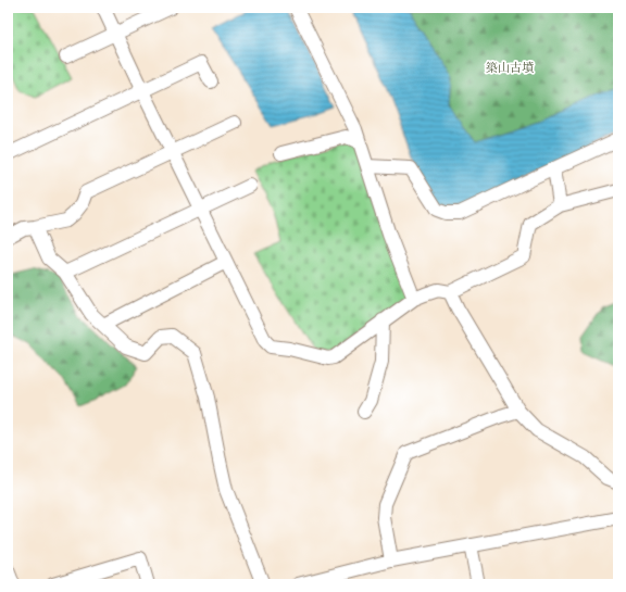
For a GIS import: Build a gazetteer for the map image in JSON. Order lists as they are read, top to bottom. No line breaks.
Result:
{"parks":["築山古墳"]}
